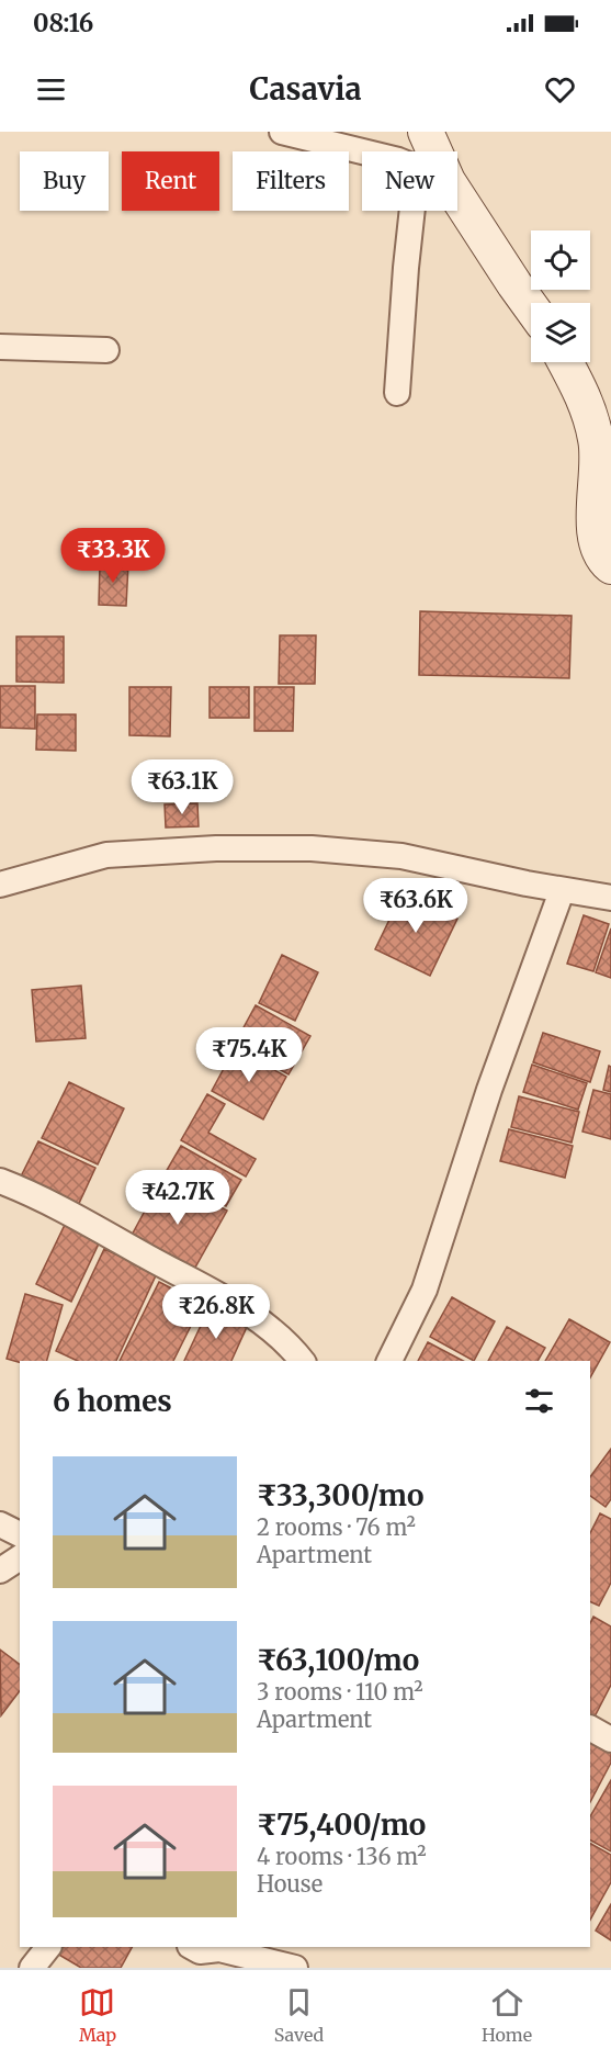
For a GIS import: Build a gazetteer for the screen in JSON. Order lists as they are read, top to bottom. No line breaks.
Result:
{"page":{"status":"08:16","header":"Casavia","chip":["Buy","Rent","Filters","New"],"price":["₹33.3K","₹63.1K","₹63.6K","₹75.4K","₹42.7K","₹26.8K"],"heading":"6 homes","list":[{"name":"₹33,300/mo","note":"2 rooms · 76 m² · Apartment"},{"name":"₹63,100/mo","note":"3 rooms · 110 m² · Apartment"},{"name":"₹75,400/mo","note":"4 rooms · 136 m² · House"}],"tabs":["Map","Saved","Home"]}}
